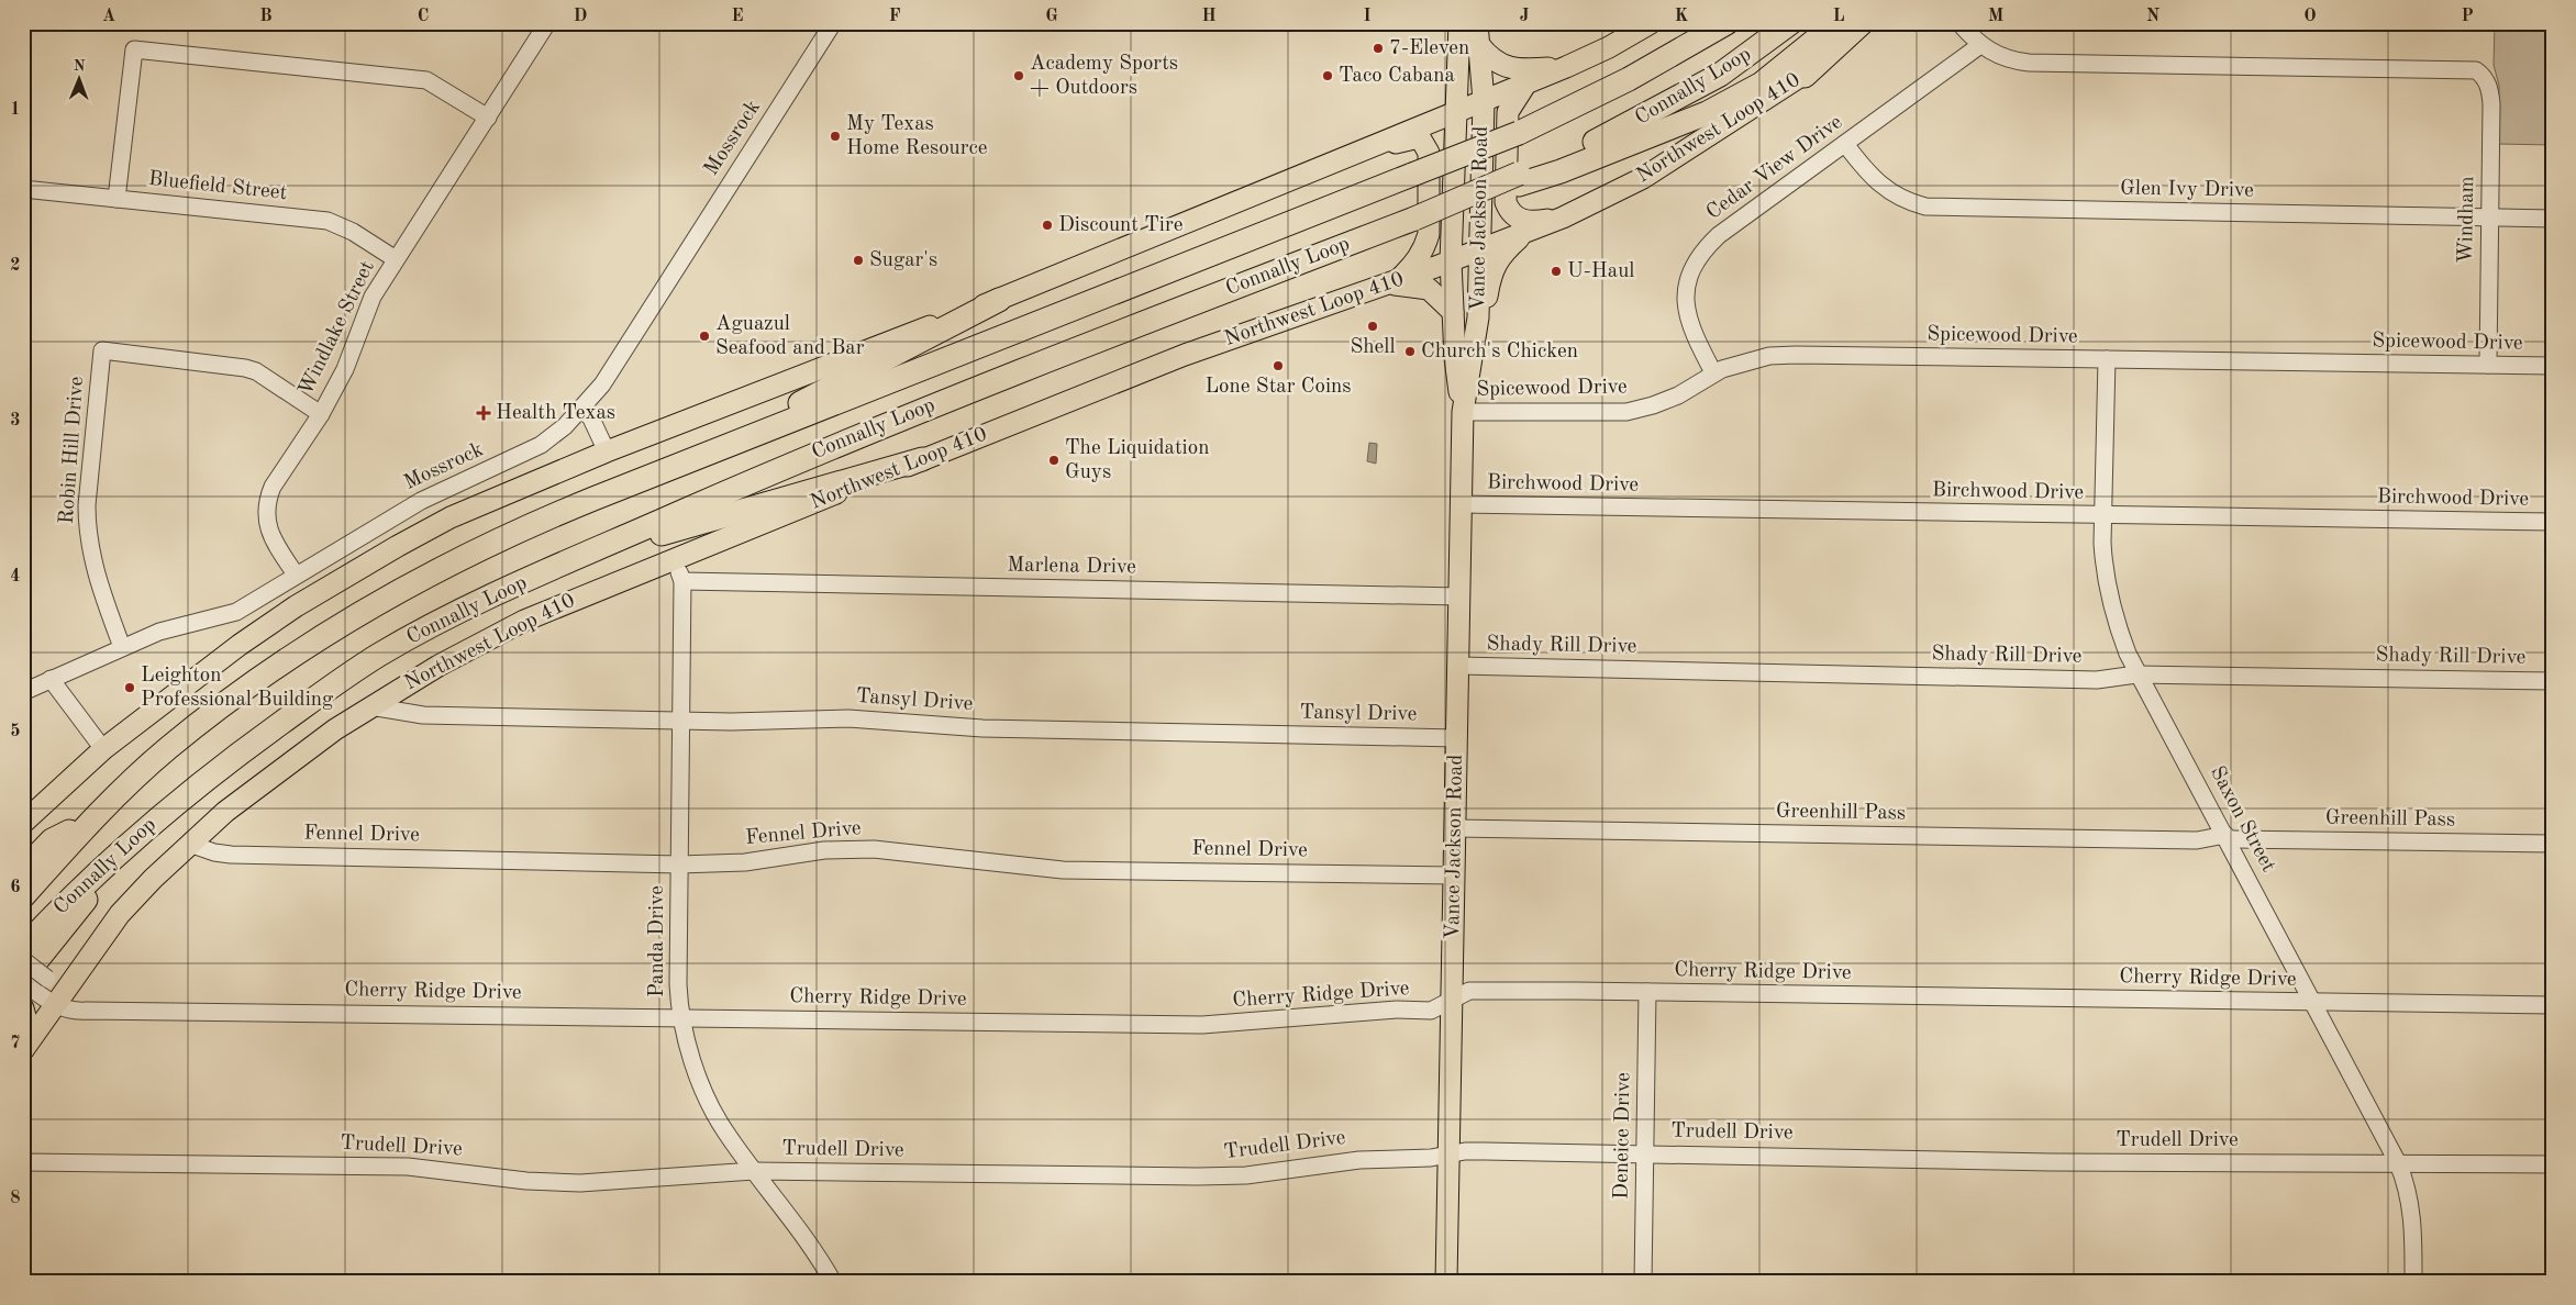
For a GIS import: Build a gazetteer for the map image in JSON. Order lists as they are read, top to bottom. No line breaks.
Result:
{"streets":{"highway":["Connally Loop"],"main road":["Northwest Loop 410","Vance Jackson Road"],"street":["Mossrock","Cedar View Drive","Bluefield Street","Glen Ivy Drive","Windham","Windlake Street","Spicewood Drive","Robin Hill Drive","Birchwood Drive","Marlena Drive","Shady Rill Drive","Tansyl Drive","Greenhill Pass","Saxon Street","Fennel Drive","Panda Drive","Cherry Ridge Drive","Trudell Drive","Deneice Drive"]},"crossings":[["Northwest Loop 410","Vance Jackson Road"],["Northwest Loop 410","Tansyl Drive"],["Northwest Loop 410","Fennel Drive"],["Northwest Loop 410","Panda Drive"],["Northwest Loop 410","Cherry Ridge Drive"],["Mossrock","Windlake Street"],["Mossrock","Robin Hill Drive"],["Cedar View Drive","Glen Ivy Drive"],["Cedar View Drive","Windham"],["Cedar View Drive","Spicewood Drive"],["Bluefield Street","Windlake Street"],["Glen Ivy Drive","Windham"],["Vance Jackson Road","Spicewood Drive"],["Vance Jackson Road","Birchwood Drive"],["Vance Jackson Road","Marlena Drive"],["Vance Jackson Road","Shady Rill Drive"],["Vance Jackson Road","Tansyl Drive"],["Vance Jackson Road","Greenhill Pass"],["Vance Jackson Road","Fennel Drive"],["Vance Jackson Road","Cherry Ridge Drive"],["Vance Jackson Road","Trudell Drive"],["Windham","Spicewood Drive"],["Windlake Street","Robin Hill Drive"],["Spicewood Drive","Saxon Street"],["Birchwood Drive","Saxon Street"],["Marlena Drive","Panda Drive"],["Shady Rill Drive","Saxon Street"],["Tansyl Drive","Panda Drive"],["Greenhill Pass","Saxon Street"],["Saxon Street","Cherry Ridge Drive"],["Saxon Street","Trudell Drive"],["Fennel Drive","Panda Drive"],["Panda Drive","Cherry Ridge Drive"],["Panda Drive","Trudell Drive"],["Cherry Ridge Drive","Deneice Drive"],["Trudell Drive","Deneice Drive"]],"places":{"other":["7-Eleven","Academy Sports + Outdoors","Taco Cabana","My Texas Home Resource","Discount Tire","Sugar's","U-Haul","Shell","Aguazul Seafood and Bar","Church's Chicken","Lone Star Coins","The Liquidation Guys","Leighton Professional Building"],"health":["Health Texas"]},"north":"top","grid":{"columns":["A","B","C","D","E","F","G","H","I","J","K","L","M","N","O","P"],"rows":["1","2","3","4","5","6","7","8"]}}
